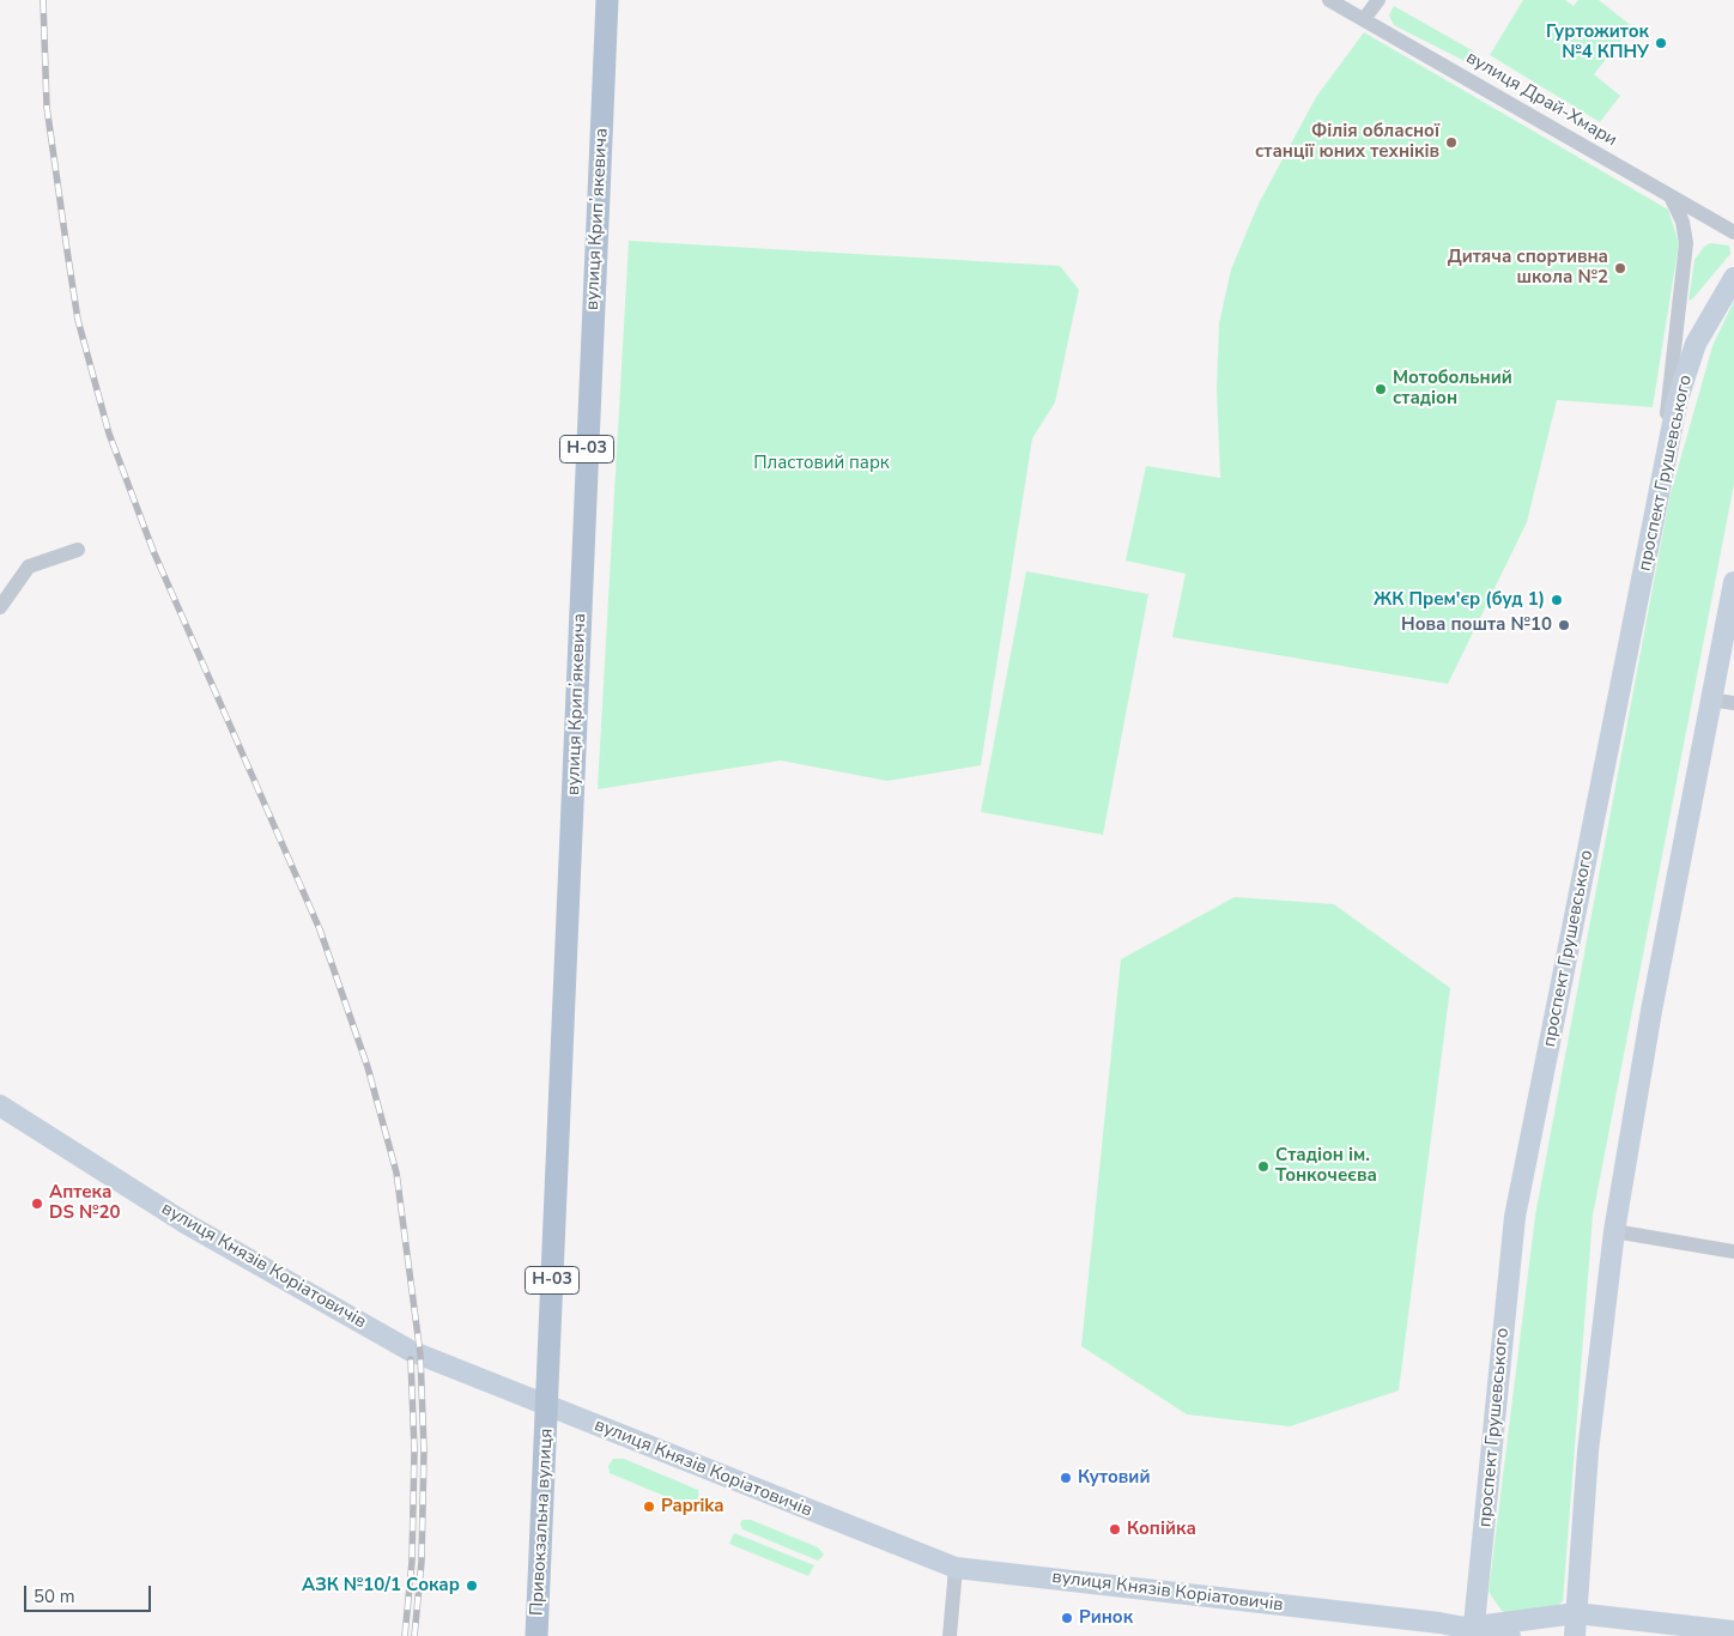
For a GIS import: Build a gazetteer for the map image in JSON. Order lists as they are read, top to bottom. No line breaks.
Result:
{"streets":{"main road":["вулиця Крипʼякевича","Н-03","проспект Грушевського","вулиця Князів Коріатовичів","Привокзальна вулиця"],"street":["вулиця Драй-Хмари"]},"crossings":[["вулиця Крипʼякевича","вулиця Князів Коріатовичів"],["вулиця Крипʼякевича","Привокзальна вулиця"],["проспект Грушевського","вулиця Князів Коріатовичів"],["вулиця Князів Коріатовичів","Привокзальна вулиця"]],"parks":["Пластовий парк"],"places":["Гуртожиток №4 КПНУ","Філія обласної станції юних техніків","Дитяча спортивна школа №2","Мотобольний стадіон","ЖК Прем'єр (буд 1)","Нова пошта №10","Стадіон ім. Тонкочеєва","Аптека DS №20","Кутовий","Paprika","Копійка","АЗК №10/1 Сокар","Ринок"],"scale_bar":"50 m"}
